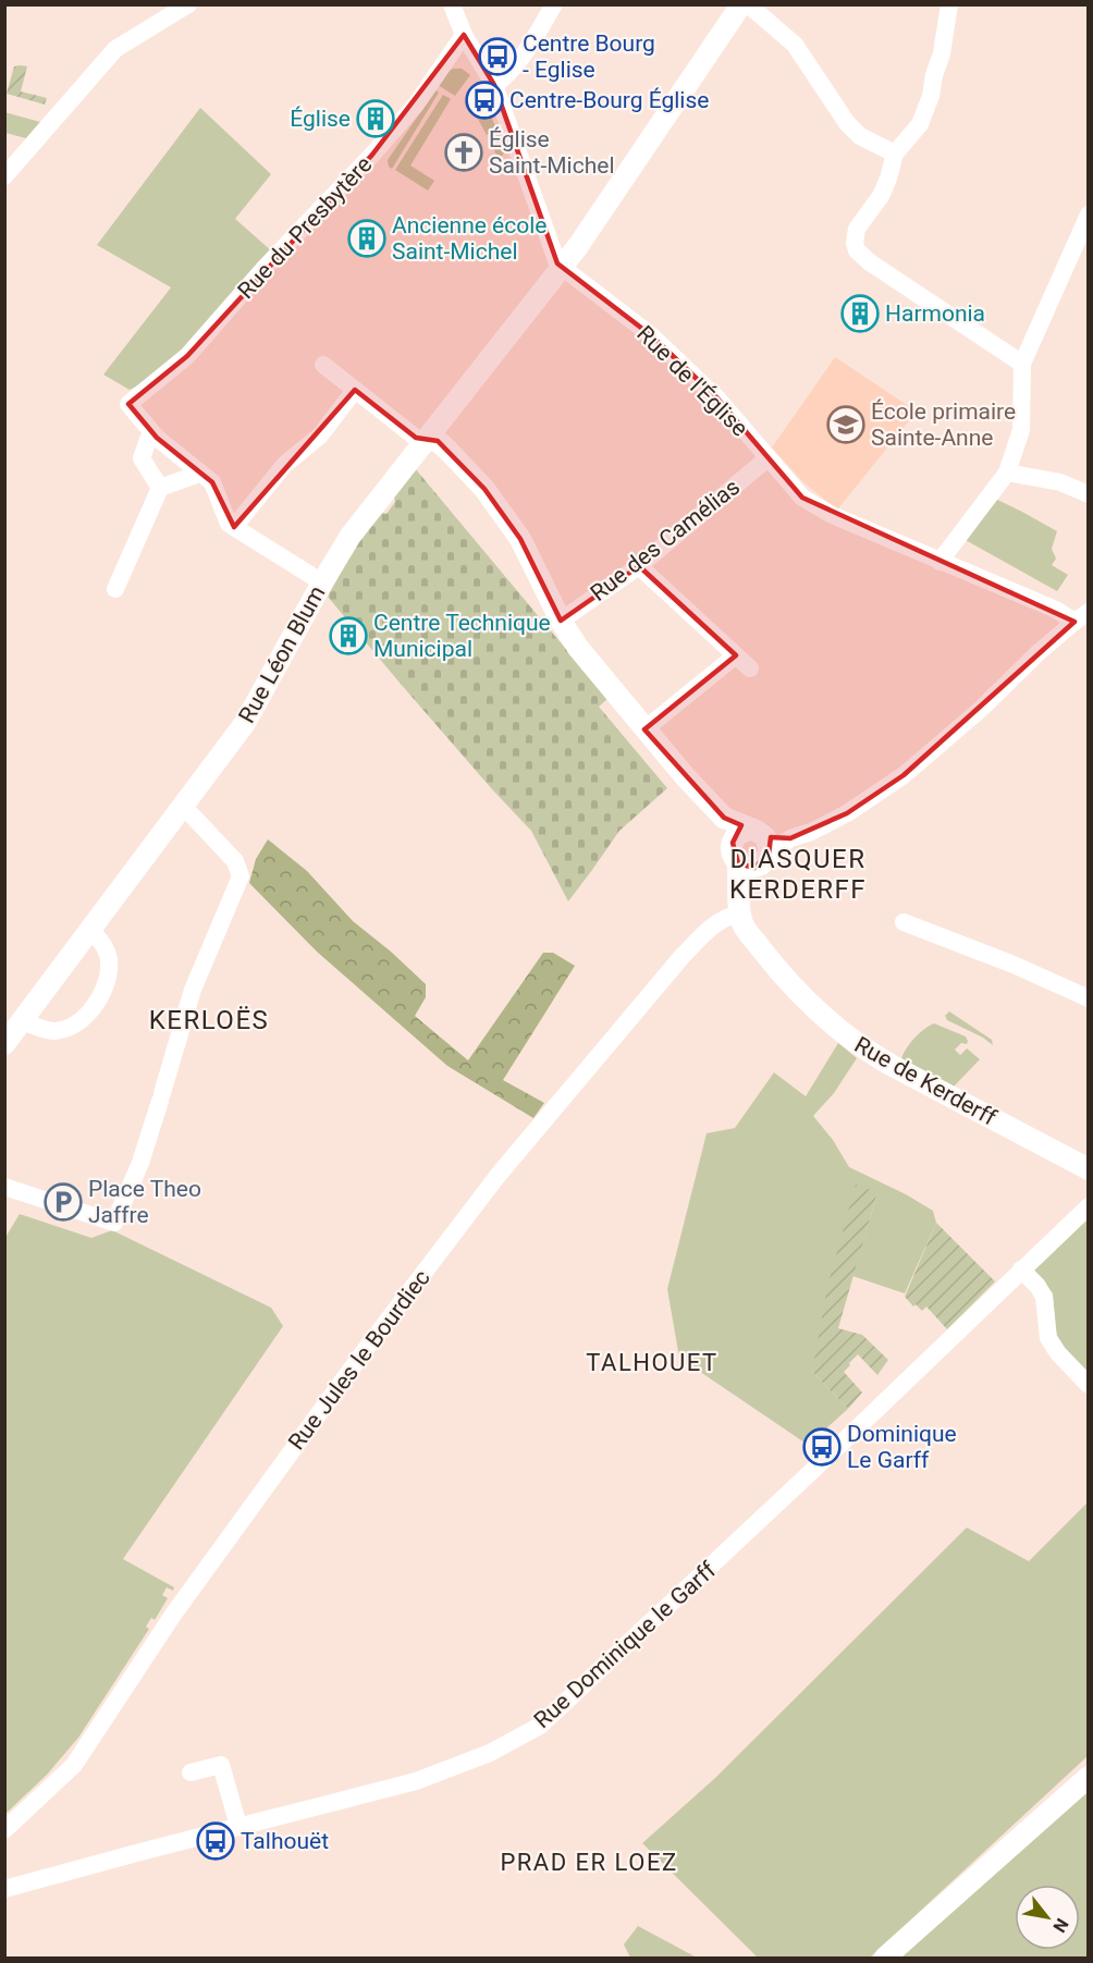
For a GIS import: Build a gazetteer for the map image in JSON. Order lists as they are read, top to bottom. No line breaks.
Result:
{"streets":{"street":["Rue du Presbytère","Rue de l'Église","Rue des Camélias","Rue Léon Blum","Rue de Kerderff","Rue Jules le Bourdiec","Rue Dominique le Garff"]},"crossings":[["Rue du Presbytère","Rue de l'Église"],["Rue de l'Église","Rue des Camélias"],["Rue de l'Église","Rue Léon Blum"],["Rue de Kerderff","Rue Jules le Bourdiec"]],"districts":["DIASQUER KERDERFF","KERLOËS","TALHOUET","PRAD ER LOEZ"],"places":{"bus stop":["Centre Bourg - Eglise","Centre-Bourg Église","Dominique Le Garff","Talhouët"],"building":["Église","Ancienne école Saint-Michel","Harmonia","Centre Technique Municipal"],"church":["Église Saint-Michel"],"school or university":["École primaire Sainte-Anne"],"parking":["Place Theo Jaffre"]},"north":"bottom right"}
